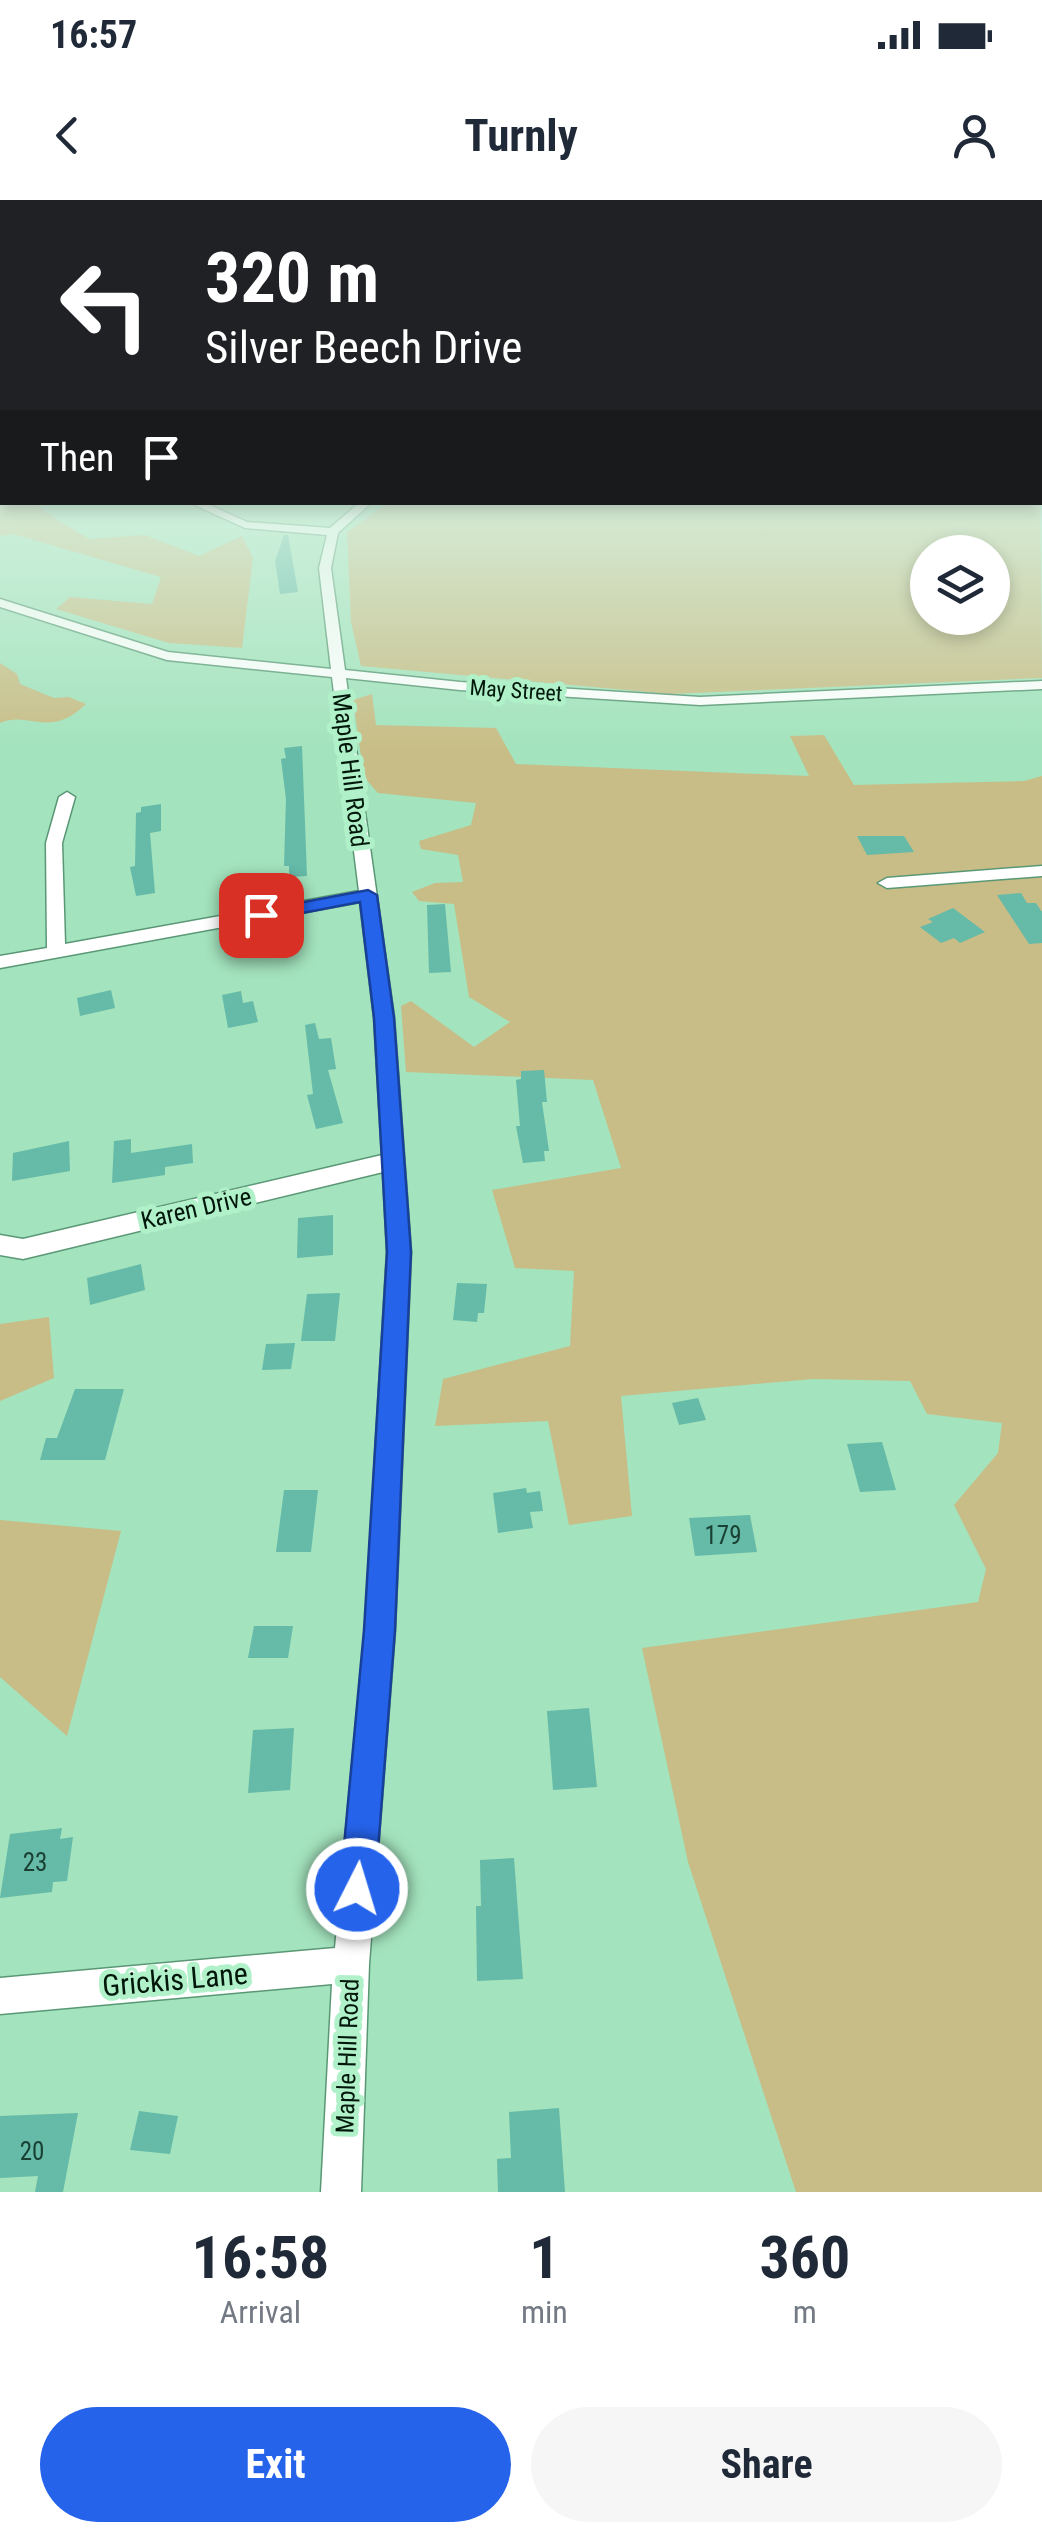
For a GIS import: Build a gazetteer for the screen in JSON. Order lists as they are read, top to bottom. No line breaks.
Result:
{"streets":{"street":["May Street","Maple Hill Road","Karen Drive","Grickis Lane"]},"crossings":[["May Street","Maple Hill Road"],["Maple Hill Road","Karen Drive"],["Maple Hill Road","Grickis Lane"]],"house_numbers":["179","23","20"],"page":{"status":"16:57","header":"Turnly","turn":["320 m","Silver Beech Drive"],"then":"Then","eta":["16:58","Arrival","1","min","360","m"],"buttons":["Exit","Share"]}}
